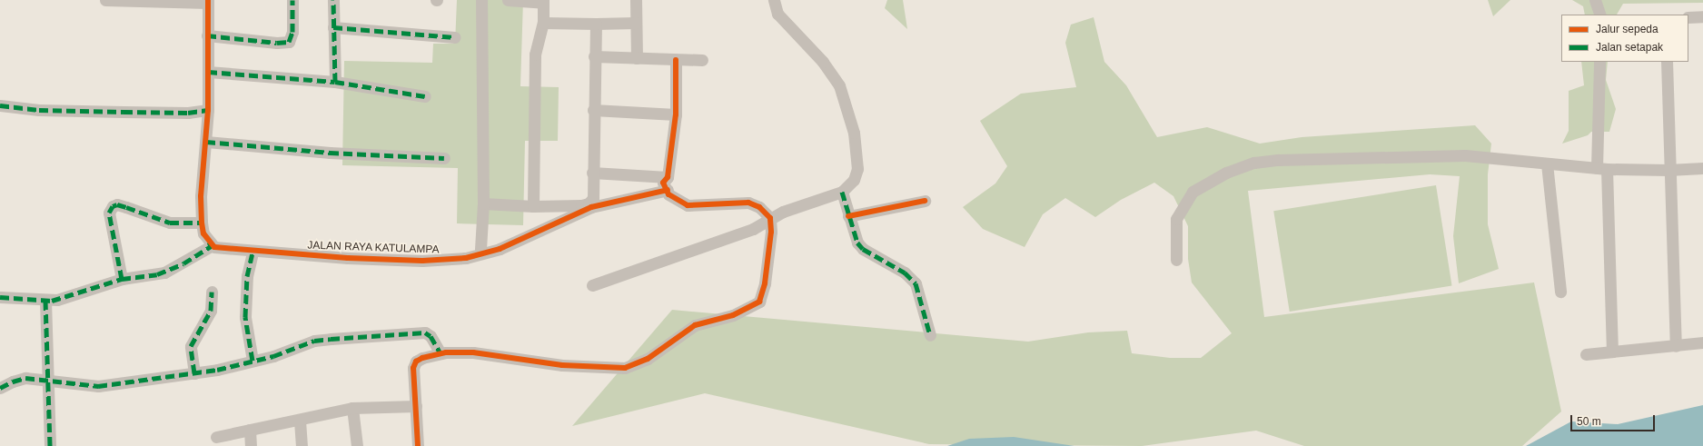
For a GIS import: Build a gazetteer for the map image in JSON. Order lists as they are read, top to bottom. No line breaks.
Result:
{"streets":{"street":["JALAN RAYA KATULAMPA"]},"legend":["Jalur sepeda","Jalan setapak"],"scale_bar":"50 m"}
